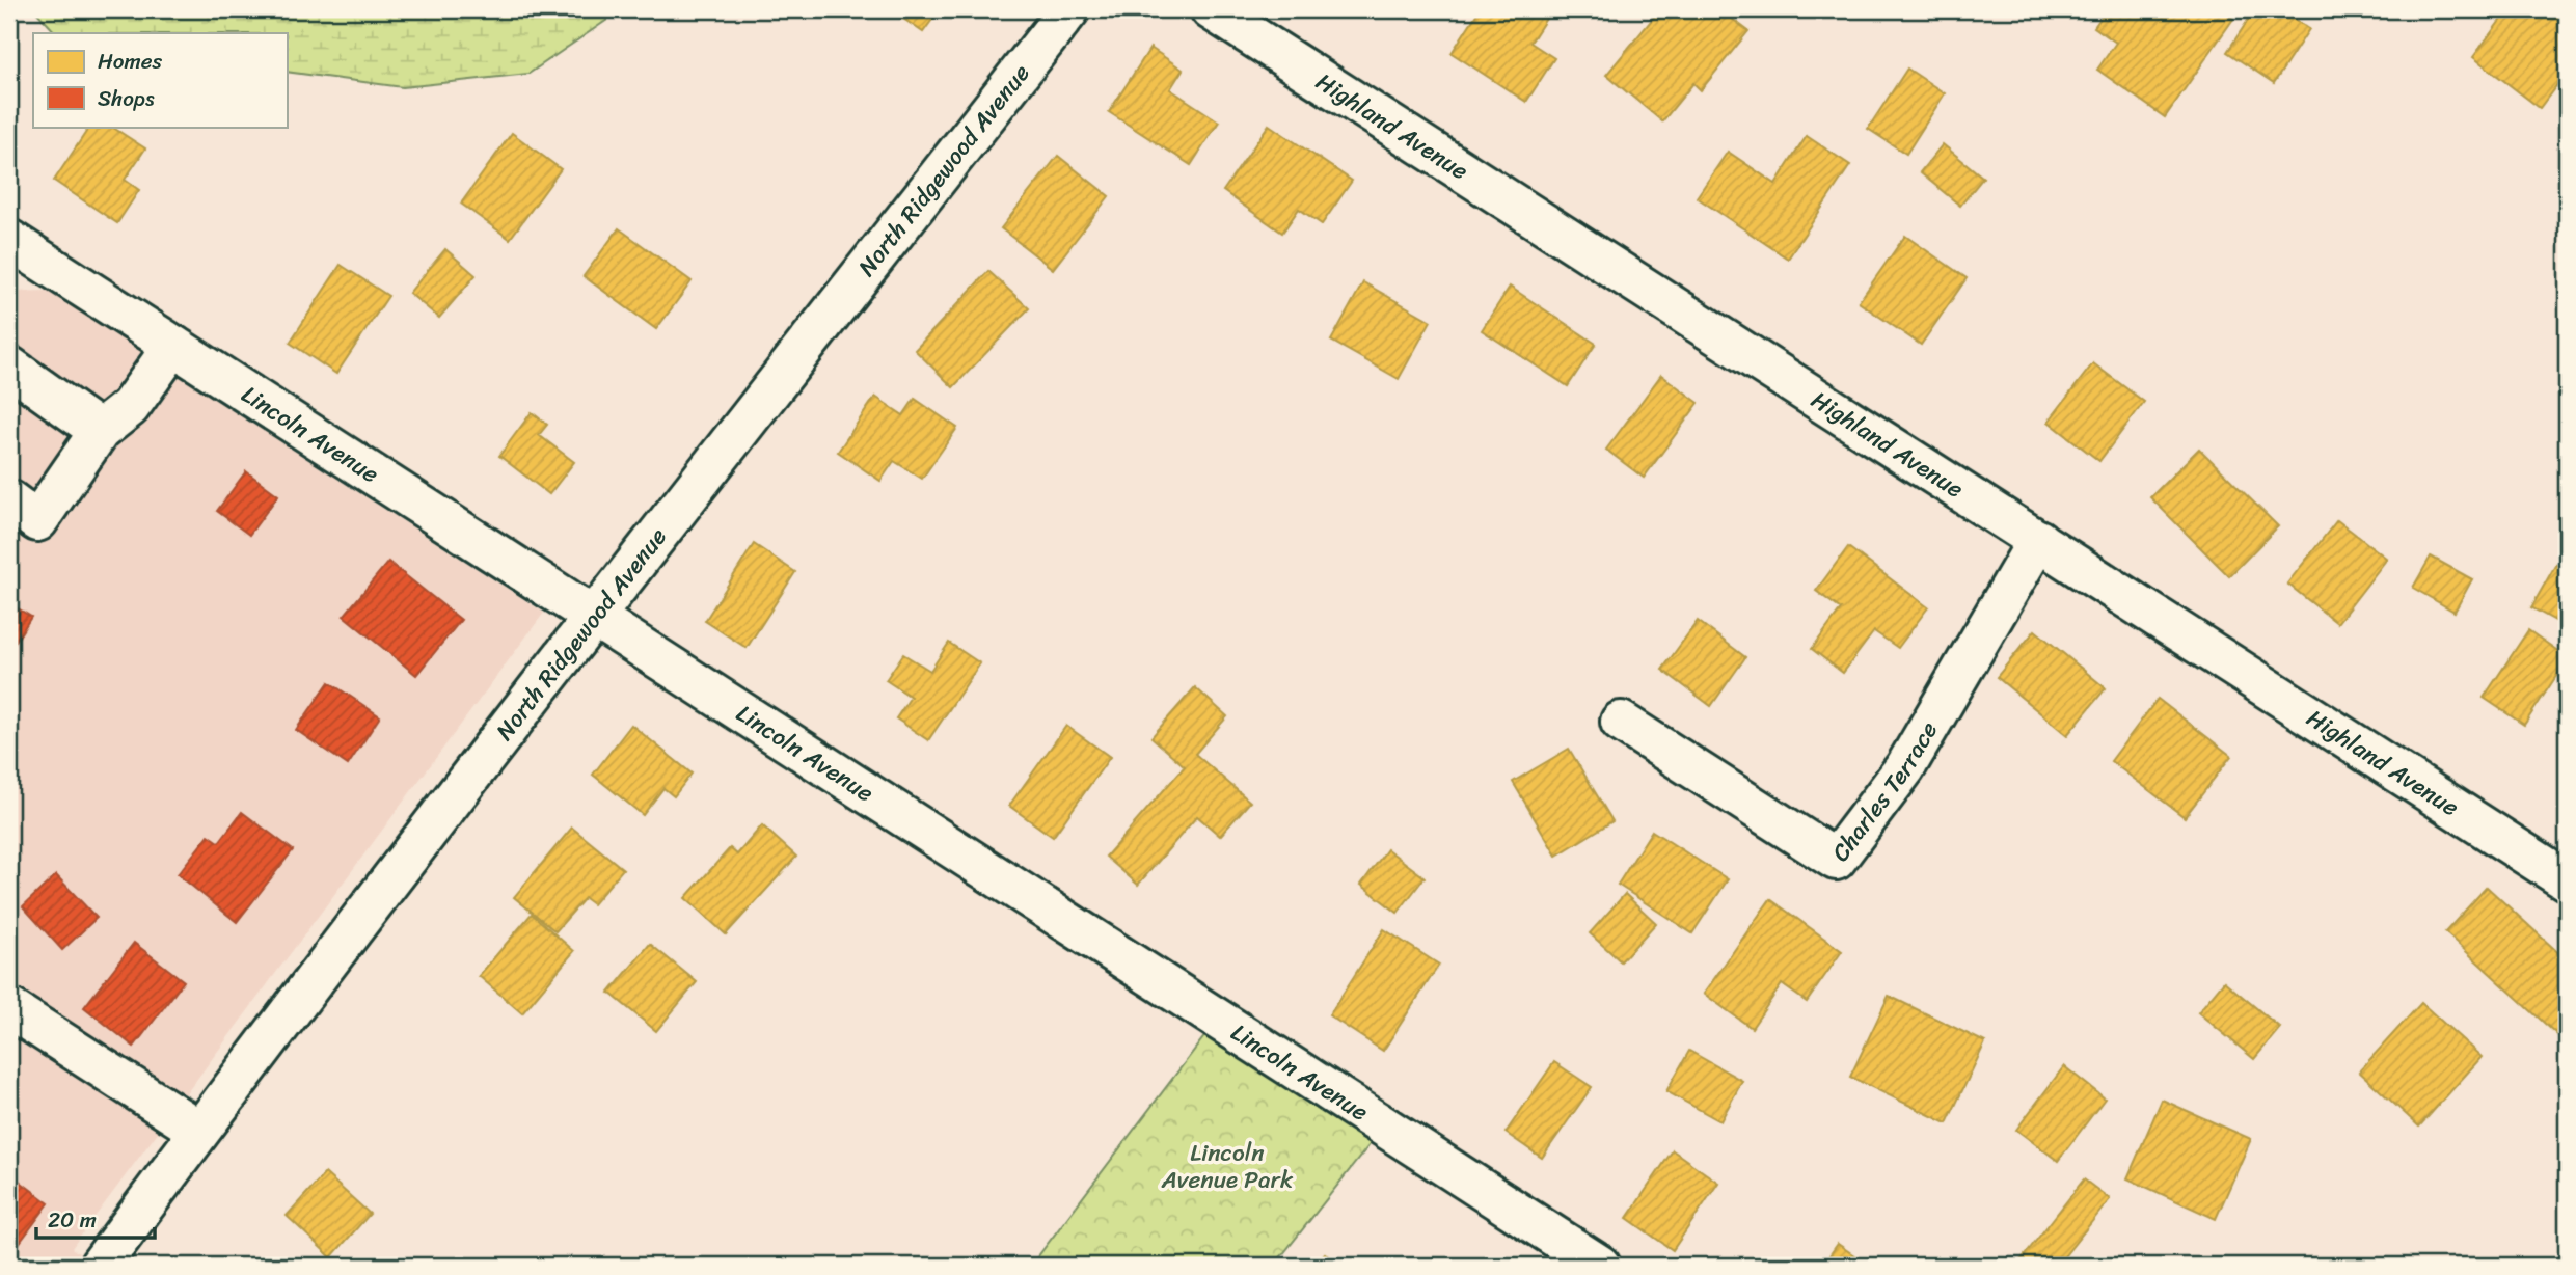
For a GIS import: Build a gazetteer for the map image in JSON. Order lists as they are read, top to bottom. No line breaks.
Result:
{"streets":{"street":["Highland Avenue","North Ridgewood Avenue","Lincoln Avenue","Charles Terrace"]},"crossings":[["Highland Avenue","Charles Terrace"],["North Ridgewood Avenue","Lincoln Avenue"]],"parks":["Lincoln Avenue Park"],"legend":["Homes","Shops"],"scale_bar":"20 m"}
